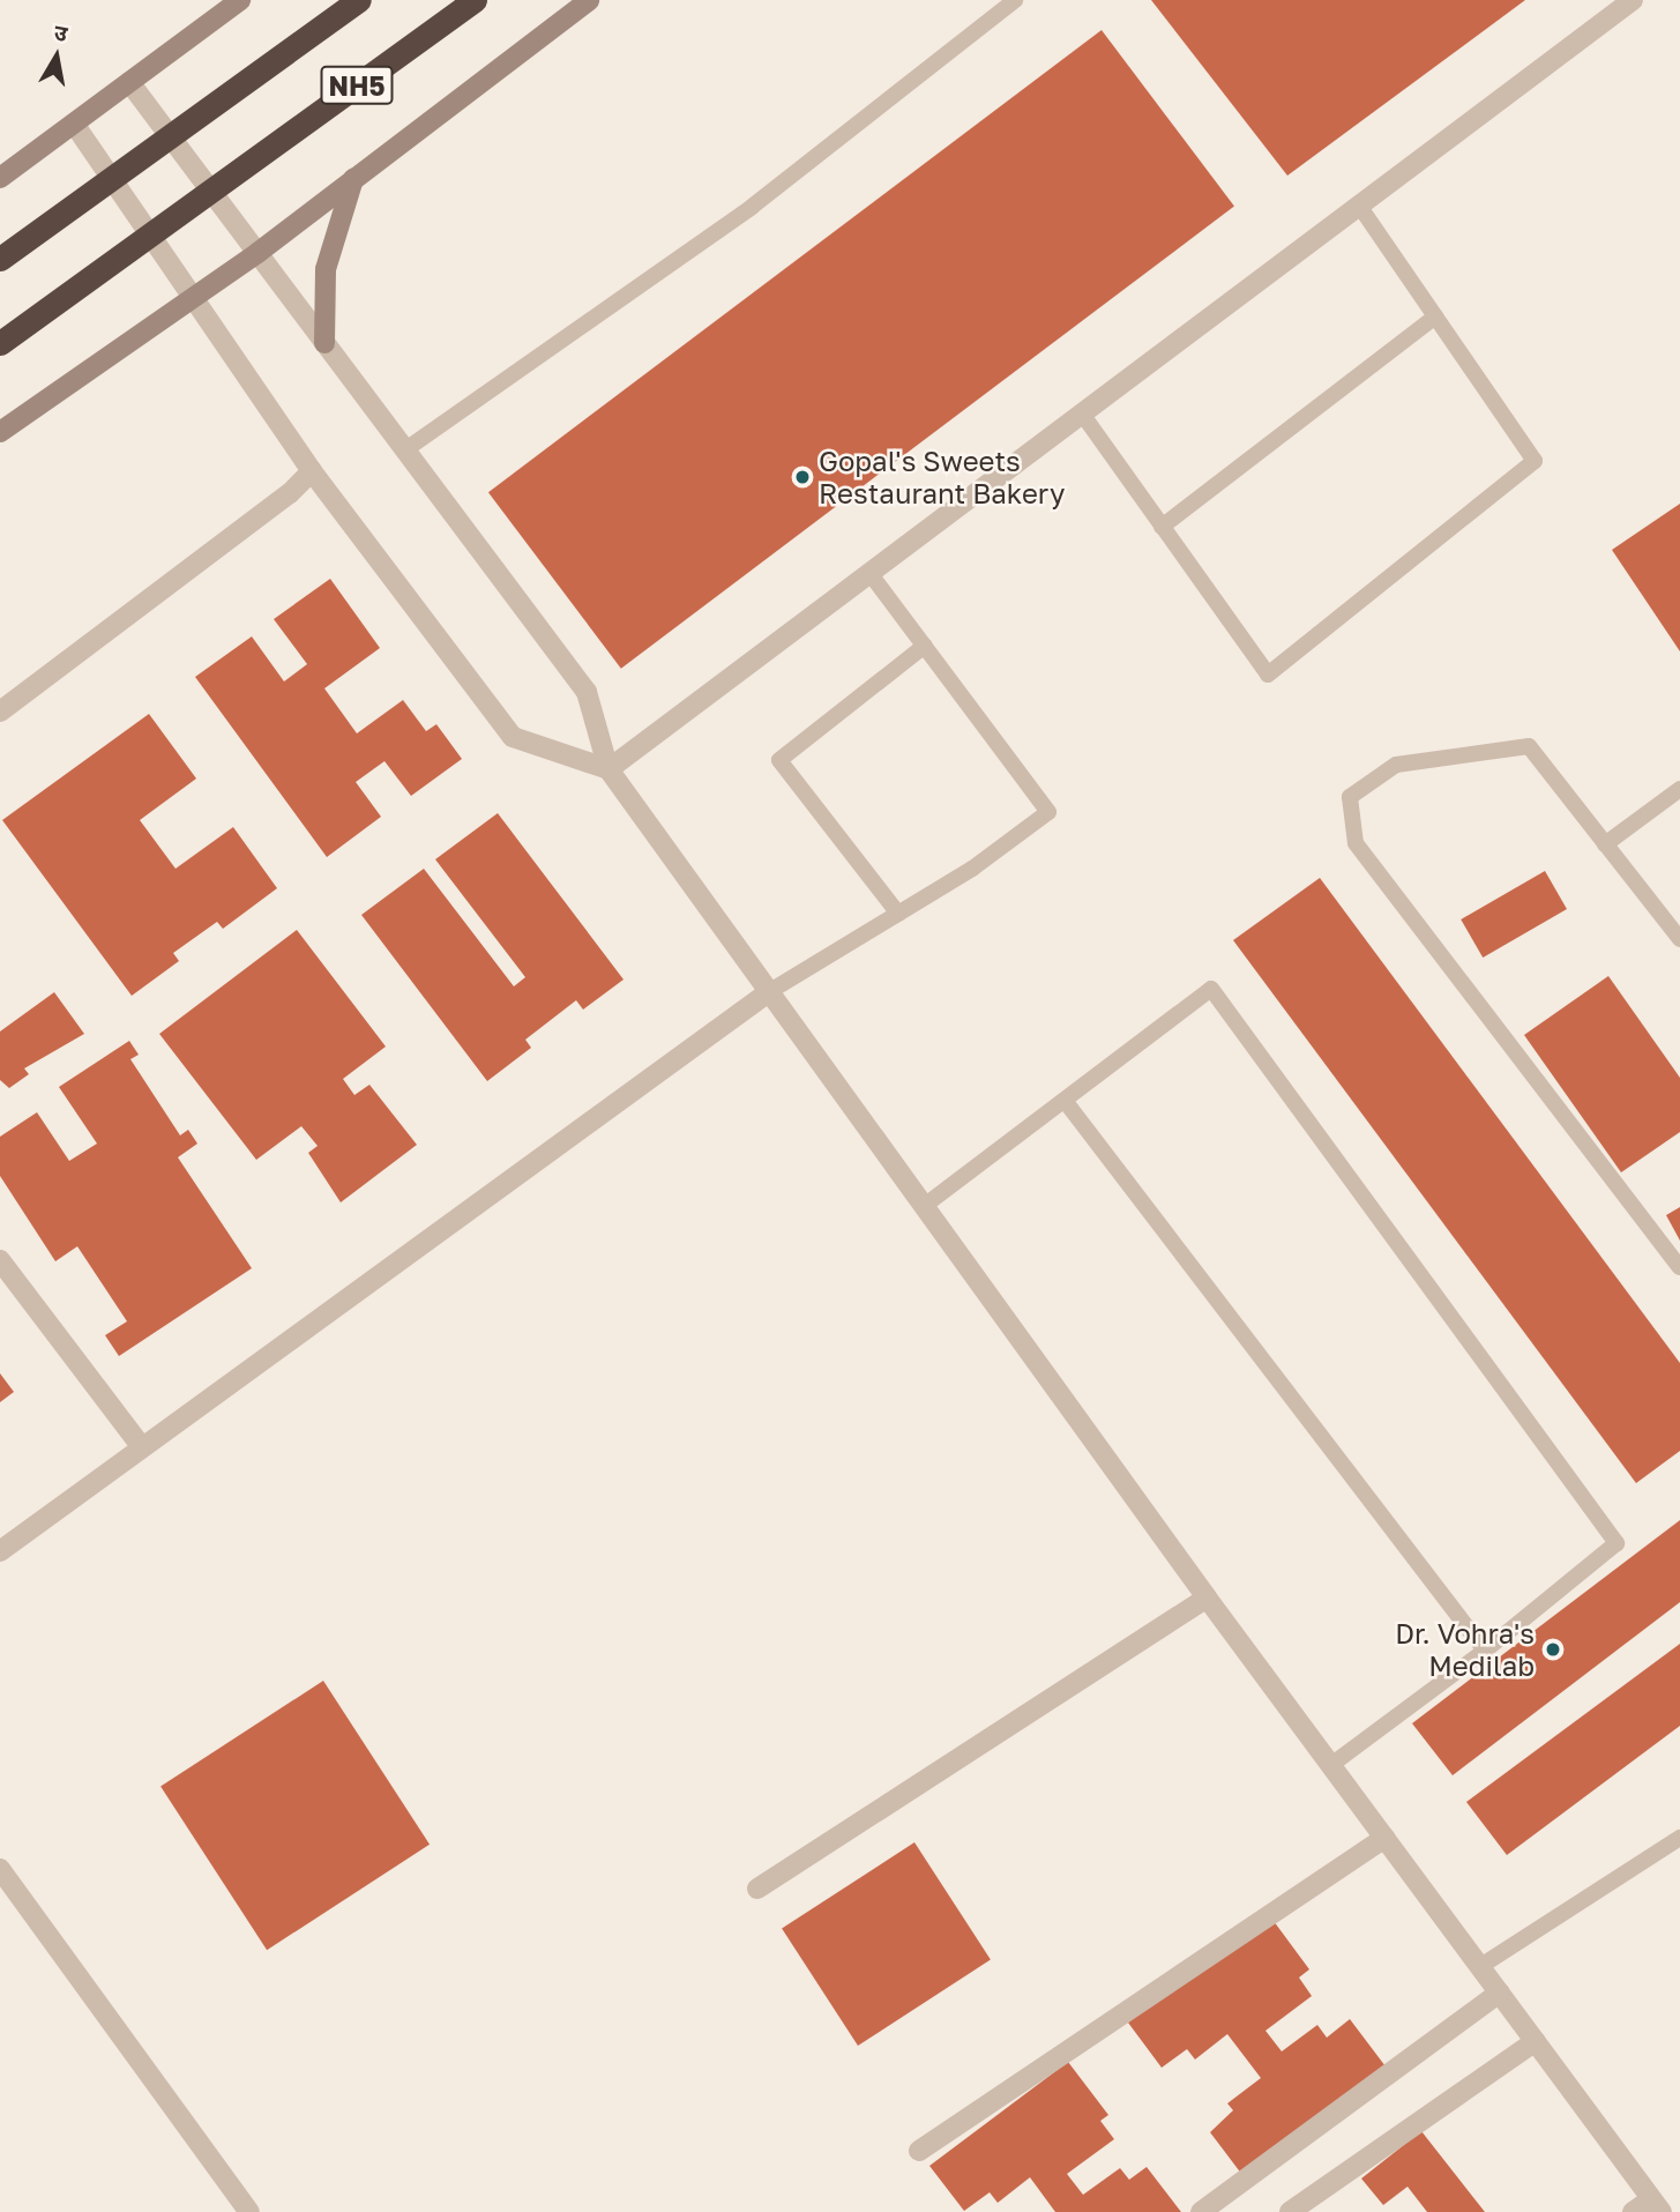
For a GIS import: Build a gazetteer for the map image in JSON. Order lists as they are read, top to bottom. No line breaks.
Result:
{"streets":{"highway":["NH5"]},"places":["Gopal's Sweets Restaurant Bakery","Dr. Vohra's Medilab"],"north":"top"}
